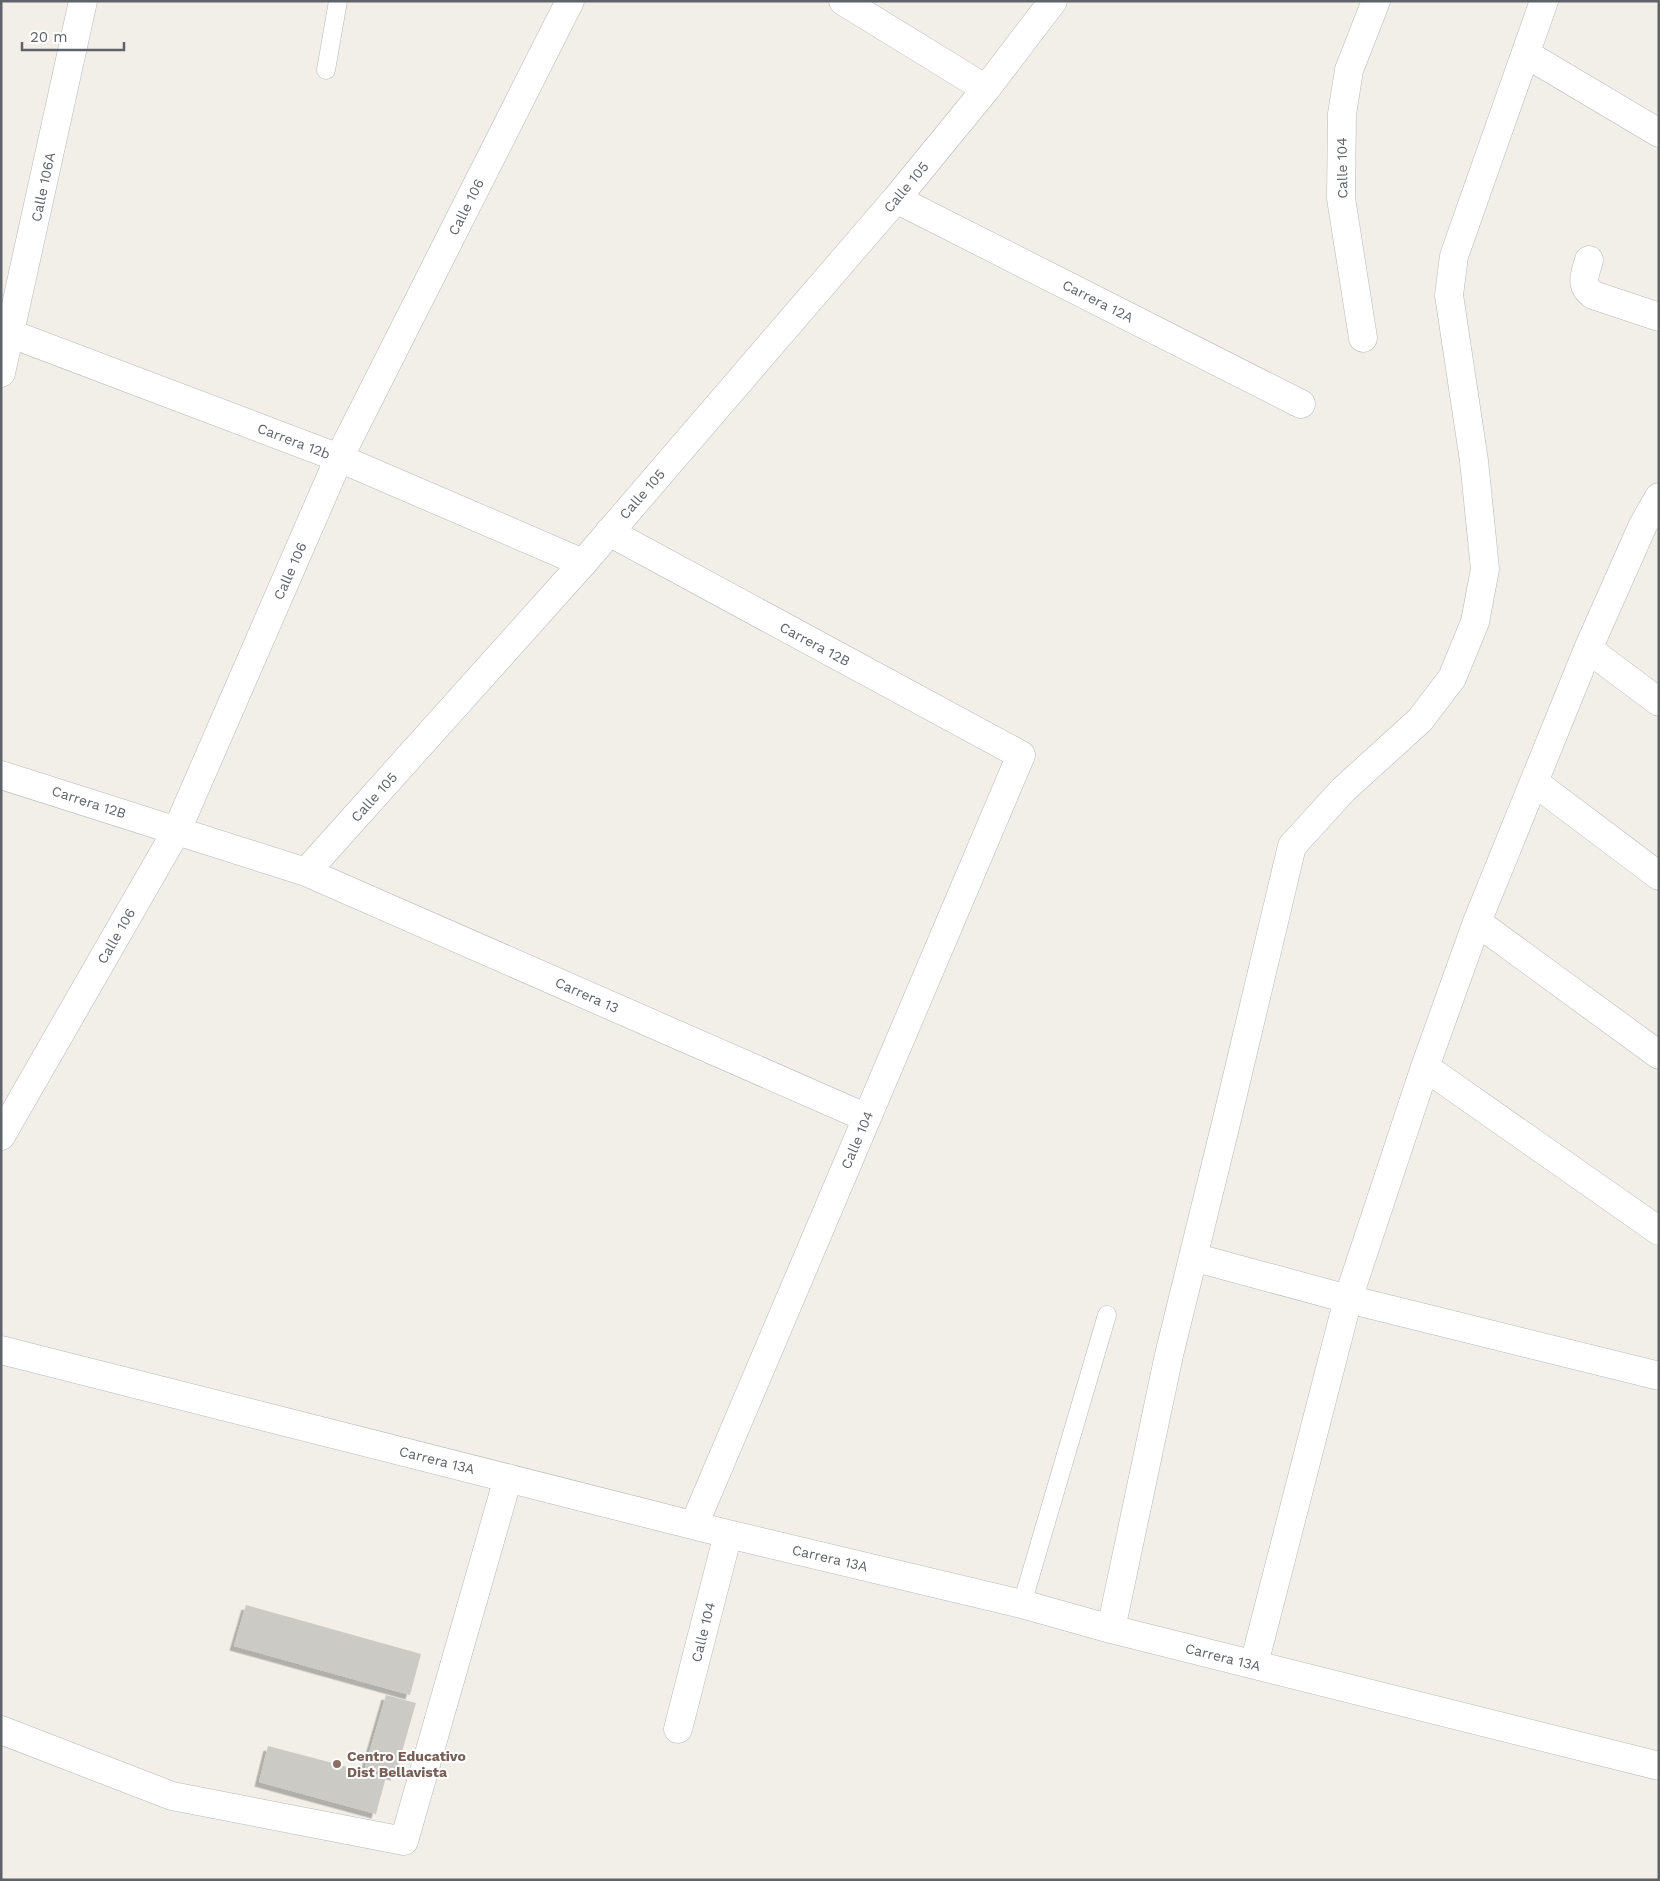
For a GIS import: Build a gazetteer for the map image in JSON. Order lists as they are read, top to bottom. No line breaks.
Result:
{"streets":{"street":["Calle 104","Calle 106A","Calle 105","Calle 106","Carrera 12A","Carrera 12b","Carrera 12B","Carrera 13","Carrera 13A"]},"crossings":[["Calle 104","Carrera 12B"],["Calle 104","Carrera 13"],["Calle 104","Carrera 13A"],["Calle 106A","Carrera 12b"],["Calle 105","Carrera 12A"],["Calle 105","Carrera 12b"],["Calle 105","Carrera 12B"],["Calle 105","Carrera 13"],["Calle 106","Carrera 12b"],["Calle 106","Carrera 12B"]],"places":["Centro Educativo Dist Bellavista"],"scale_bar":"20 m"}
